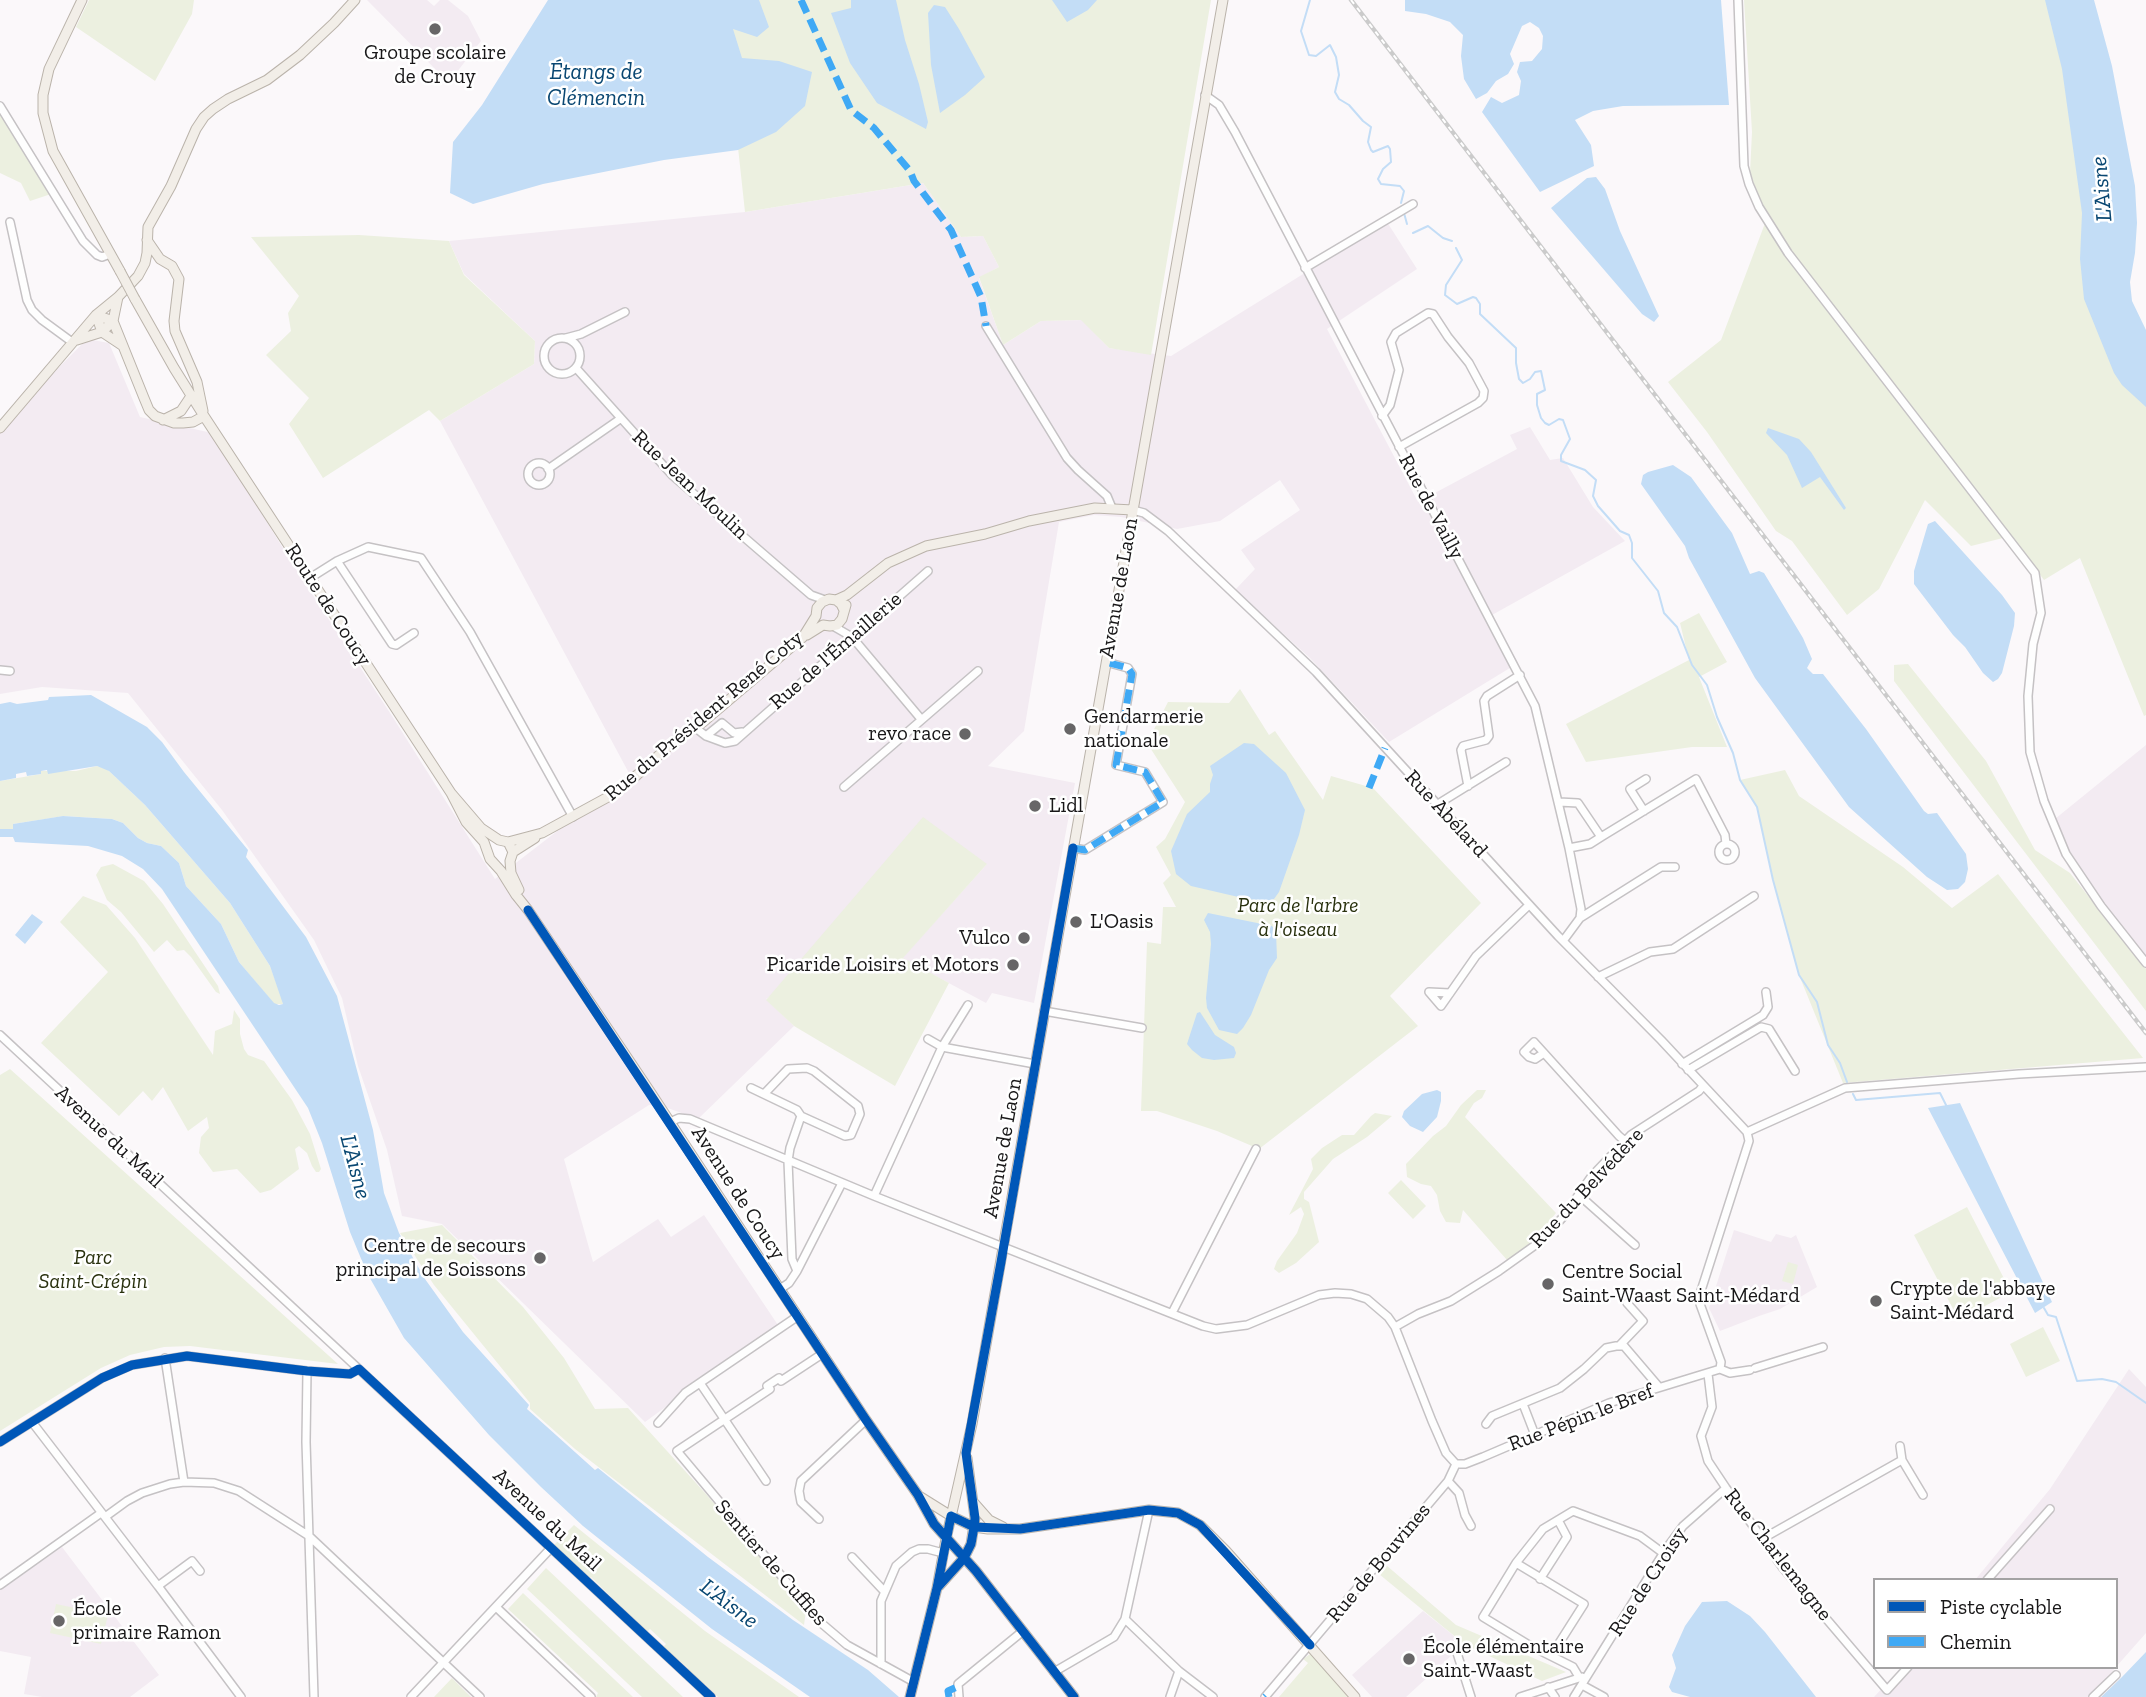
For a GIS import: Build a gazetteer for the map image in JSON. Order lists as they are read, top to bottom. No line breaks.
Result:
{"streets":{"main road":["Avenue de Laon","Route de Coucy","Rue du Président René Coty","Avenue de Coucy"],"street":["Rue Jean Moulin","Rue de Vailly","Rue de l'Émaillerie","Rue Abélard","Avenue du Mail","Rue du Belvédère","Rue Pépin le Bref","Rue Charlemagne","Sentier de Cuffies","Rue de Bouvines","Rue de Croisy"]},"crossings":[["Rue Jean Moulin","Rue du Président René Coty"],["Rue de Vailly","Avenue de Laon"],["Avenue de Laon","Rue Abélard"],["Route de Coucy","Rue du Président René Coty"],["Route de Coucy","Avenue de Coucy"],["Rue du Président René Coty","Avenue de Coucy"],["Rue Abélard","Rue du Belvédère"],["Rue Pépin le Bref","Rue Charlemagne"],["Rue Charlemagne","Rue de Croisy"]],"water":["Étangs de Clémencin","L'Aisne"],"parks":["Parc de l'arbre à l'oiseau","Parc Saint-Crépin"],"places":["Groupe scolaire de Crouy","Gendarmerie nationale","revo race","Lidl","L'Oasis","Vulco","Picaride Loisirs et Motors","Centre de secours principal de Soissons","Centre Social Saint-Waast Saint-Médard","Crypte de l'abbaye Saint-Médard","École primaire Ramon","École élémentaire Saint-Waast"],"legend":["Piste cyclable","Chemin"]}
